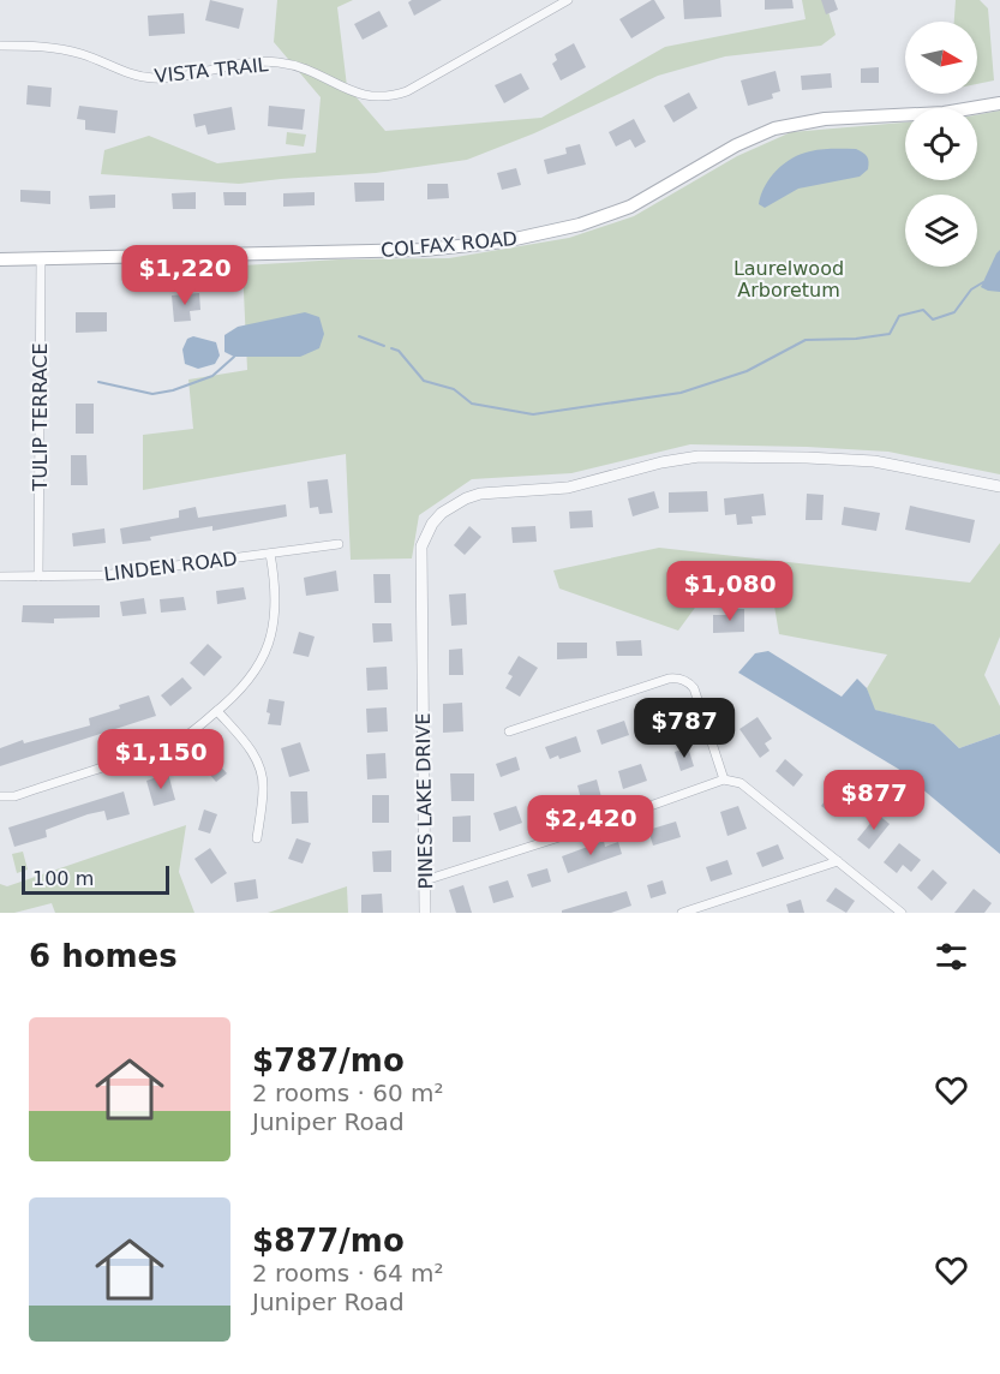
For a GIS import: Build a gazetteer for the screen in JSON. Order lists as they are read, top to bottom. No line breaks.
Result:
{"streets":{"main road":["COLFAX ROAD"],"street":["VISTA TRAIL","TULIP TERRACE","LINDEN ROAD","PINES LAKE DRIVE"]},"crossings":[["COLFAX ROAD","TULIP TERRACE"],["TULIP TERRACE","LINDEN ROAD"]],"parks":["Laurelwood Arboretum"],"scale_bar":"100 m","north":"right","page":{"price":["$1,220","$1,080","$787","$1,150","$877","$2,420"],"scale":"100 m","heading":"6 homes","list":[{"name":"$787/mo","note":"2 rooms · 60 m² · Juniper Road"},{"name":"$877/mo","note":"2 rooms · 64 m² · Juniper Road"}]}}
